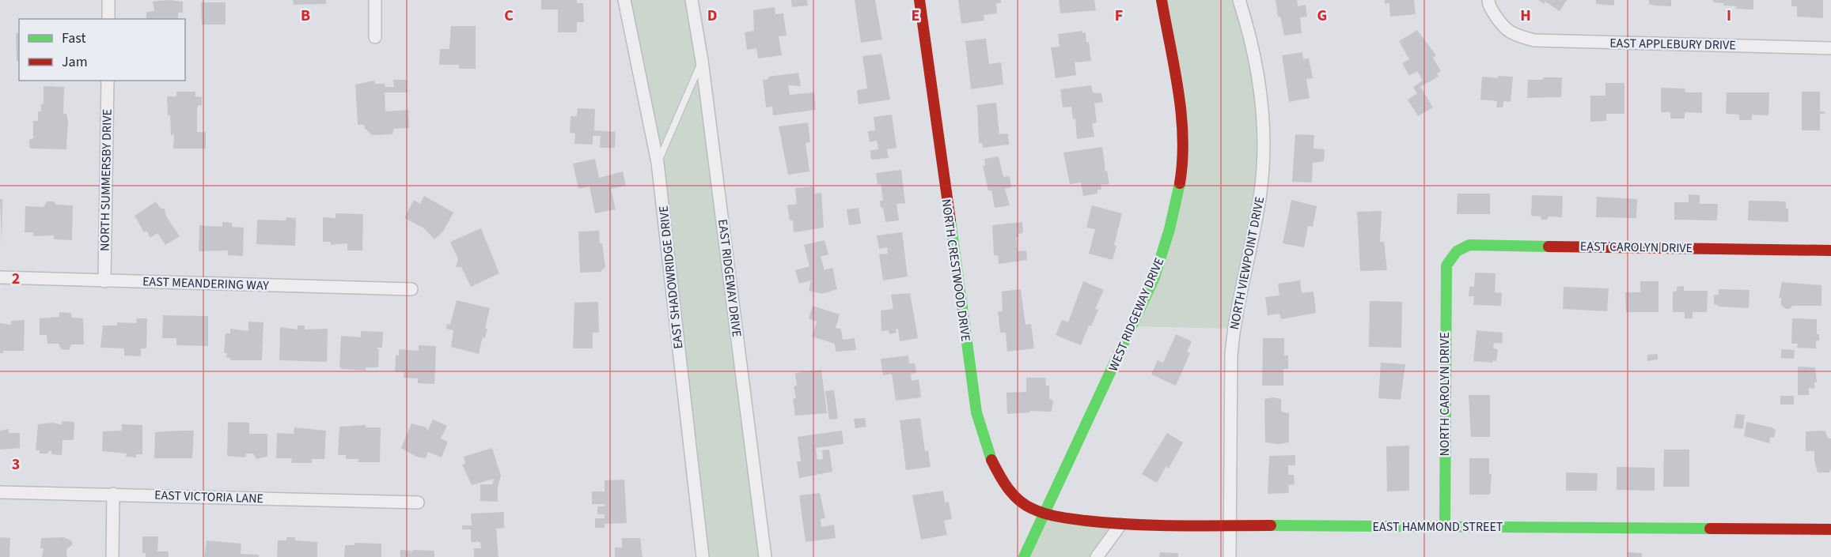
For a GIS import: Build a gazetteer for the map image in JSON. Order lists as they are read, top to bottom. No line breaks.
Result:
{"streets":{"street":["EAST APPLEBURY DRIVE","NORTH SUMMERSBY DRIVE","EAST CAROLYN DRIVE","NORTH VIEWPOINT DRIVE","NORTH CRESTWOOD DRIVE","EAST SHADOWRIDGE DRIVE","EAST RIDGEWAY DRIVE","EAST MEANDERING WAY","WEST RIDGEWAY DRIVE","NORTH CAROLYN DRIVE","EAST VICTORIA LANE","EAST HAMMOND STREET"]},"crossings":[["NORTH SUMMERSBY DRIVE","EAST MEANDERING WAY"],["EAST CAROLYN DRIVE","NORTH CAROLYN DRIVE"],["NORTH VIEWPOINT DRIVE","EAST HAMMOND STREET"],["NORTH CRESTWOOD DRIVE","WEST RIDGEWAY DRIVE"],["NORTH CRESTWOOD DRIVE","EAST HAMMOND STREET"],["WEST RIDGEWAY DRIVE","EAST HAMMOND STREET"],["NORTH CAROLYN DRIVE","EAST HAMMOND STREET"]],"legend":["Fast","Jam"],"grid":{"columns":["B","C","D","E","F","G","H","I"],"rows":["2","3"]}}
